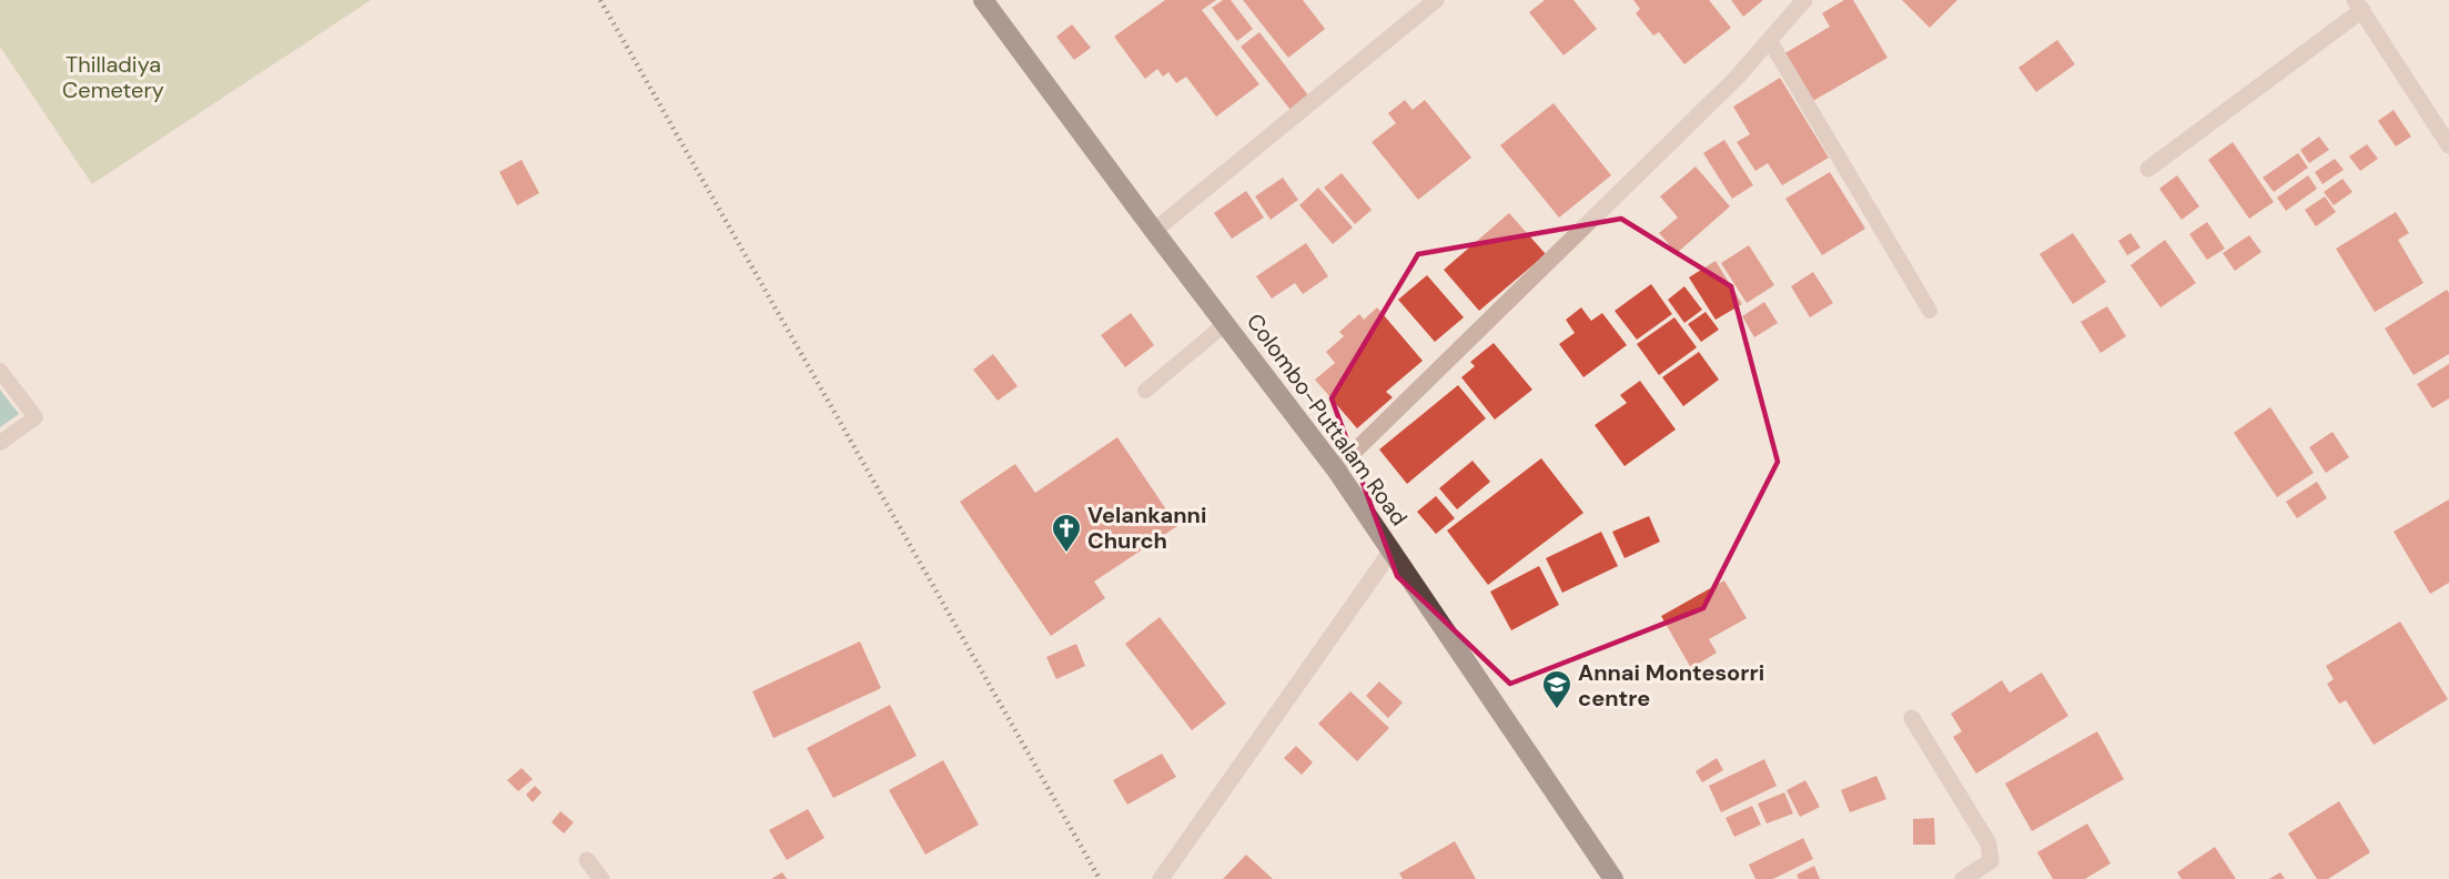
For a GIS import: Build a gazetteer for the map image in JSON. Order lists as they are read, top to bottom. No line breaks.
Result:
{"streets":{"highway":["Colombo-Puttalam Road"]},"parks":["Thilladiya Cemetery"],"places":{"church":["Velankanni Church"],"school or university":["Annai Montesorri centre"]}}
